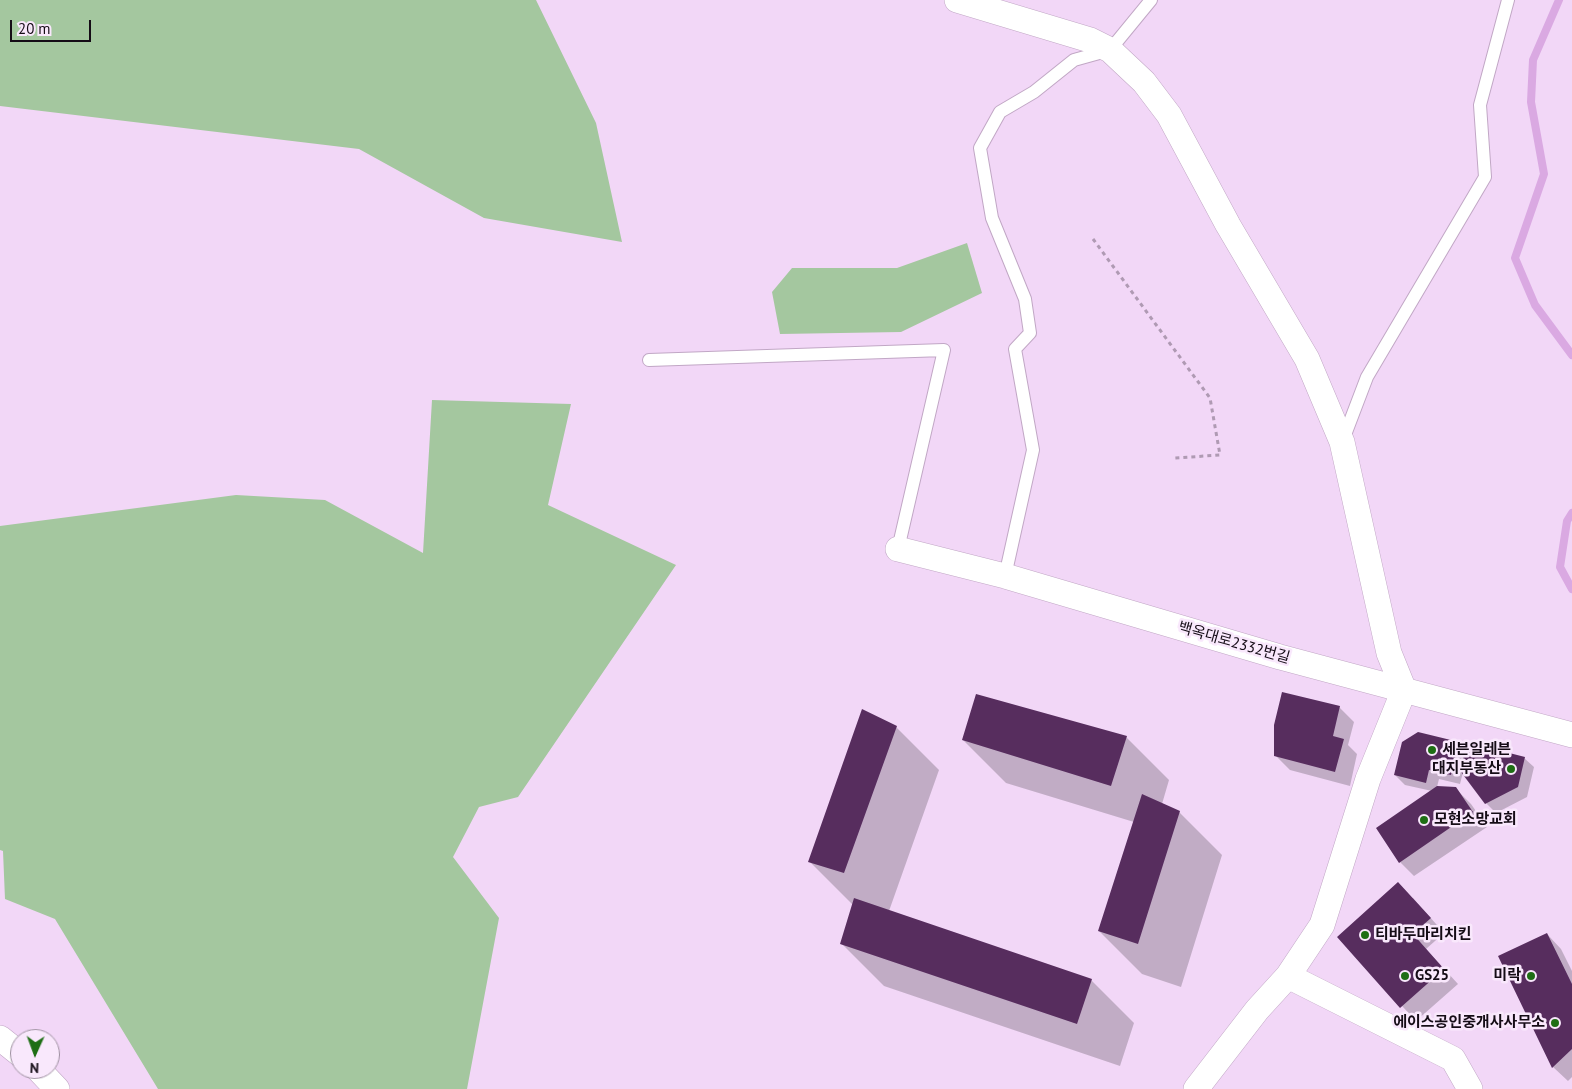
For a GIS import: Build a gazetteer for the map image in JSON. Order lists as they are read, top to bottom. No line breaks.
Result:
{"streets":{"street":["백옥대로2332번길"]},"places":["세븐일레븐","대지부동산","모현소망교회","티바두마리치킨","GS25","미락","에이스공인중개사사무소"],"scale_bar":"20 m","north":"bottom"}
